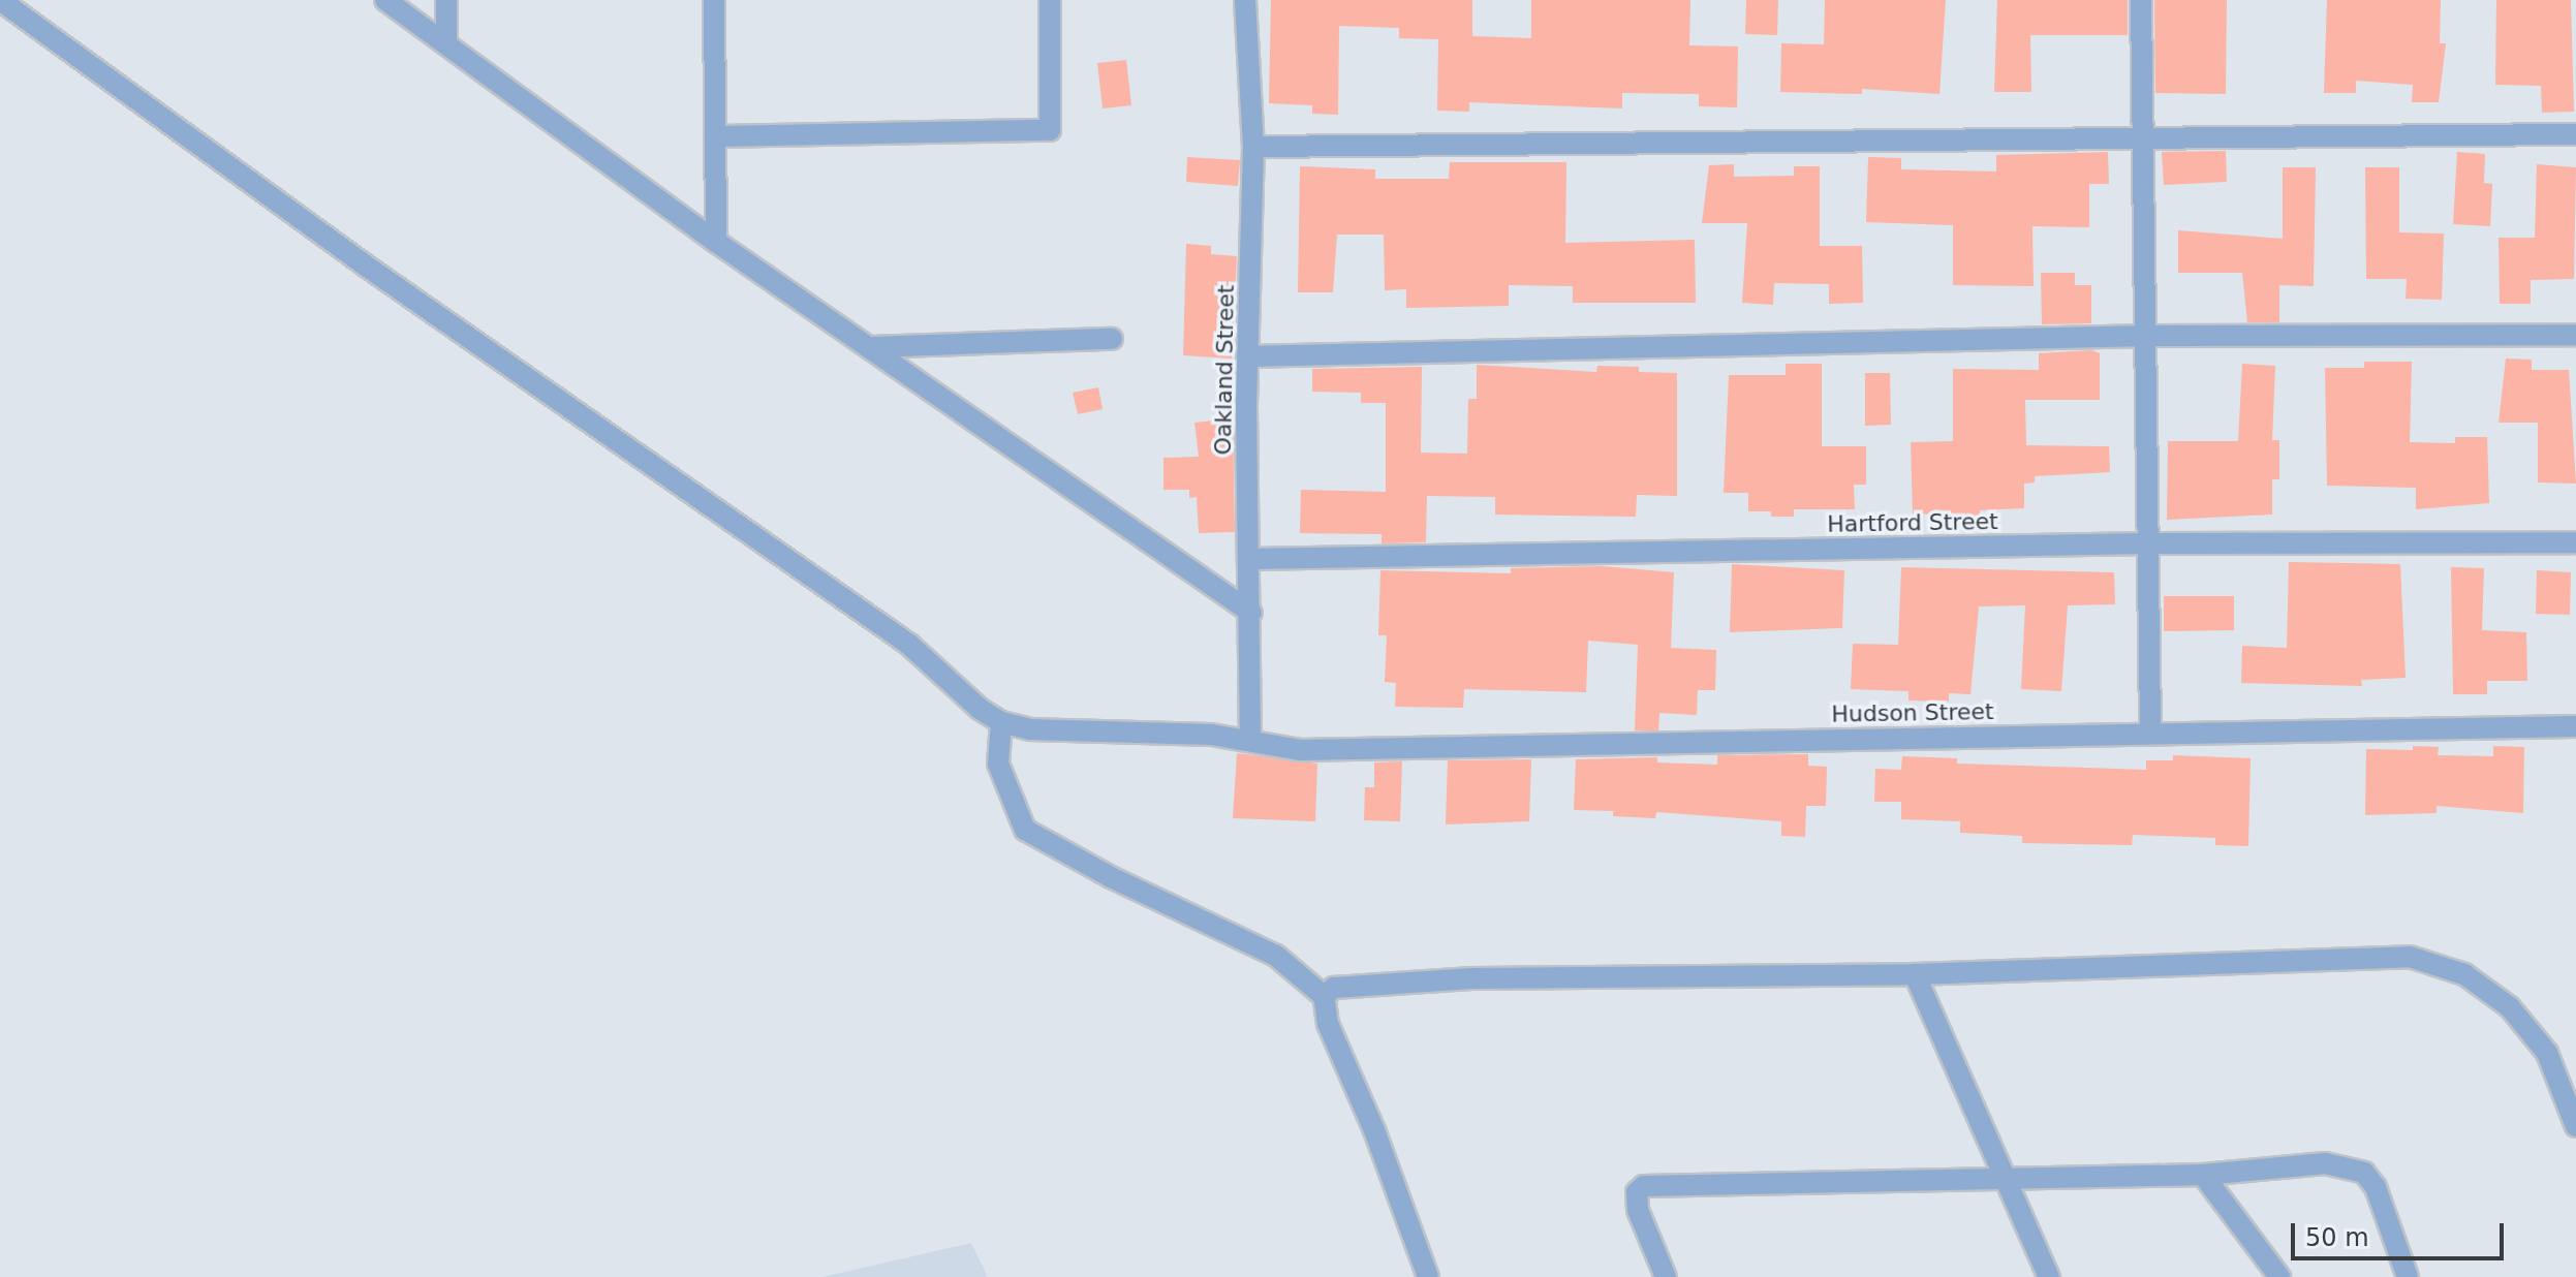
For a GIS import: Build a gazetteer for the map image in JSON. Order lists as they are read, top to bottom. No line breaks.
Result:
{"streets":{"street":["Oakland Street","Hartford Street","Hudson Street"]},"crossings":[["Oakland Street","Hartford Street"],["Oakland Street","Hudson Street"]],"scale_bar":"50 m"}
